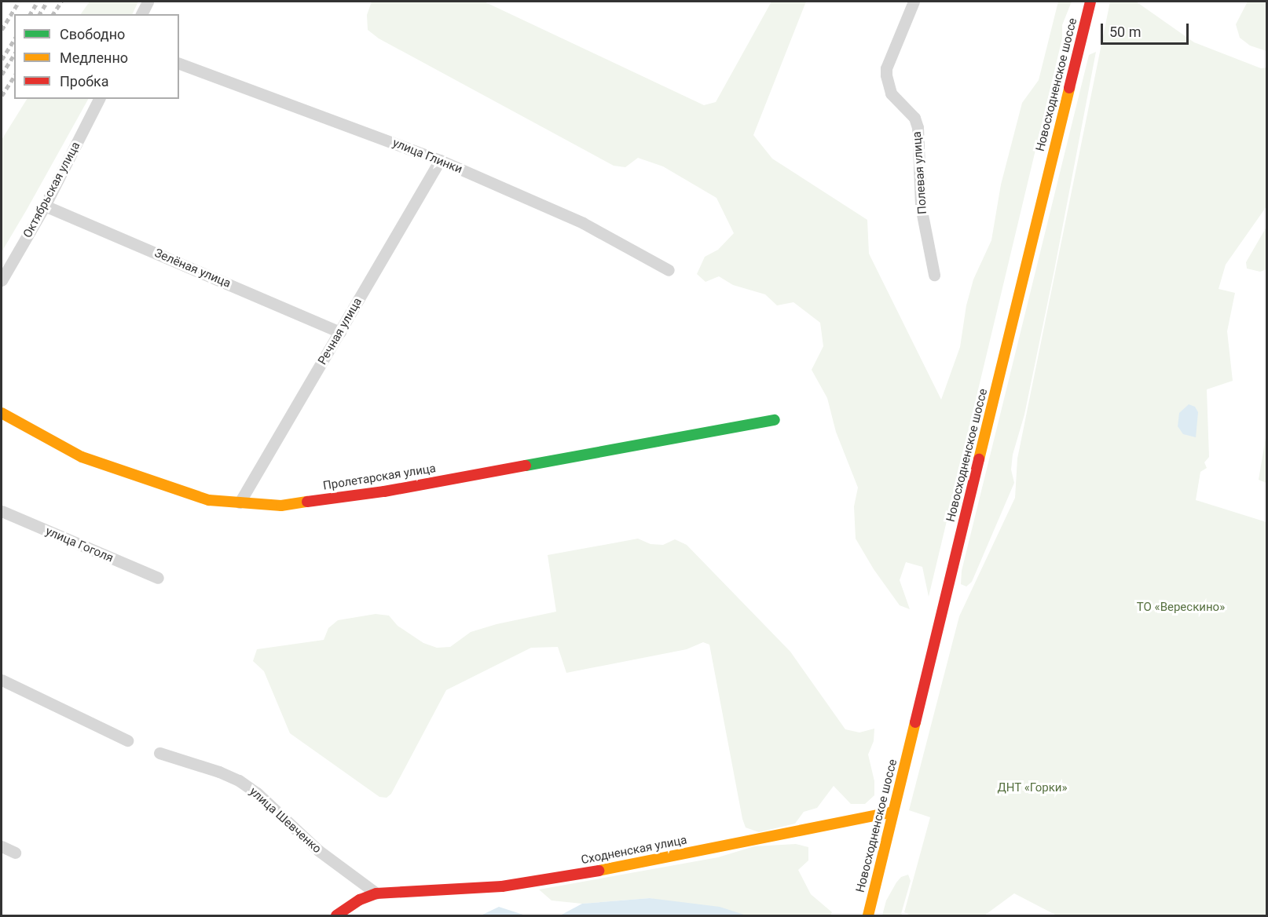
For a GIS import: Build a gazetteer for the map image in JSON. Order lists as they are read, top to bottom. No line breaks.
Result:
{"streets":{"street":["Новосходненское шоссе","улица Глинки","Полевая улица","Октябрьская улица","Зелёная улица","Речная улица","Пролетарская улица","улица Гоголя","улица Шевченко","Сходненская улица"]},"crossings":[["Новосходненское шоссе","Сходненская улица"],["улица Глинки","Речная улица"],["Октябрьская улица","Зелёная улица"],["Зелёная улица","Речная улица"],["Речная улица","Пролетарская улица"],["улица Шевченко","Сходненская улица"]],"parks":["ТО «Верескино»","ДНТ «Горки»"],"legend":["Свободно","Медленно","Пробка"],"scale_bar":"50 m"}
